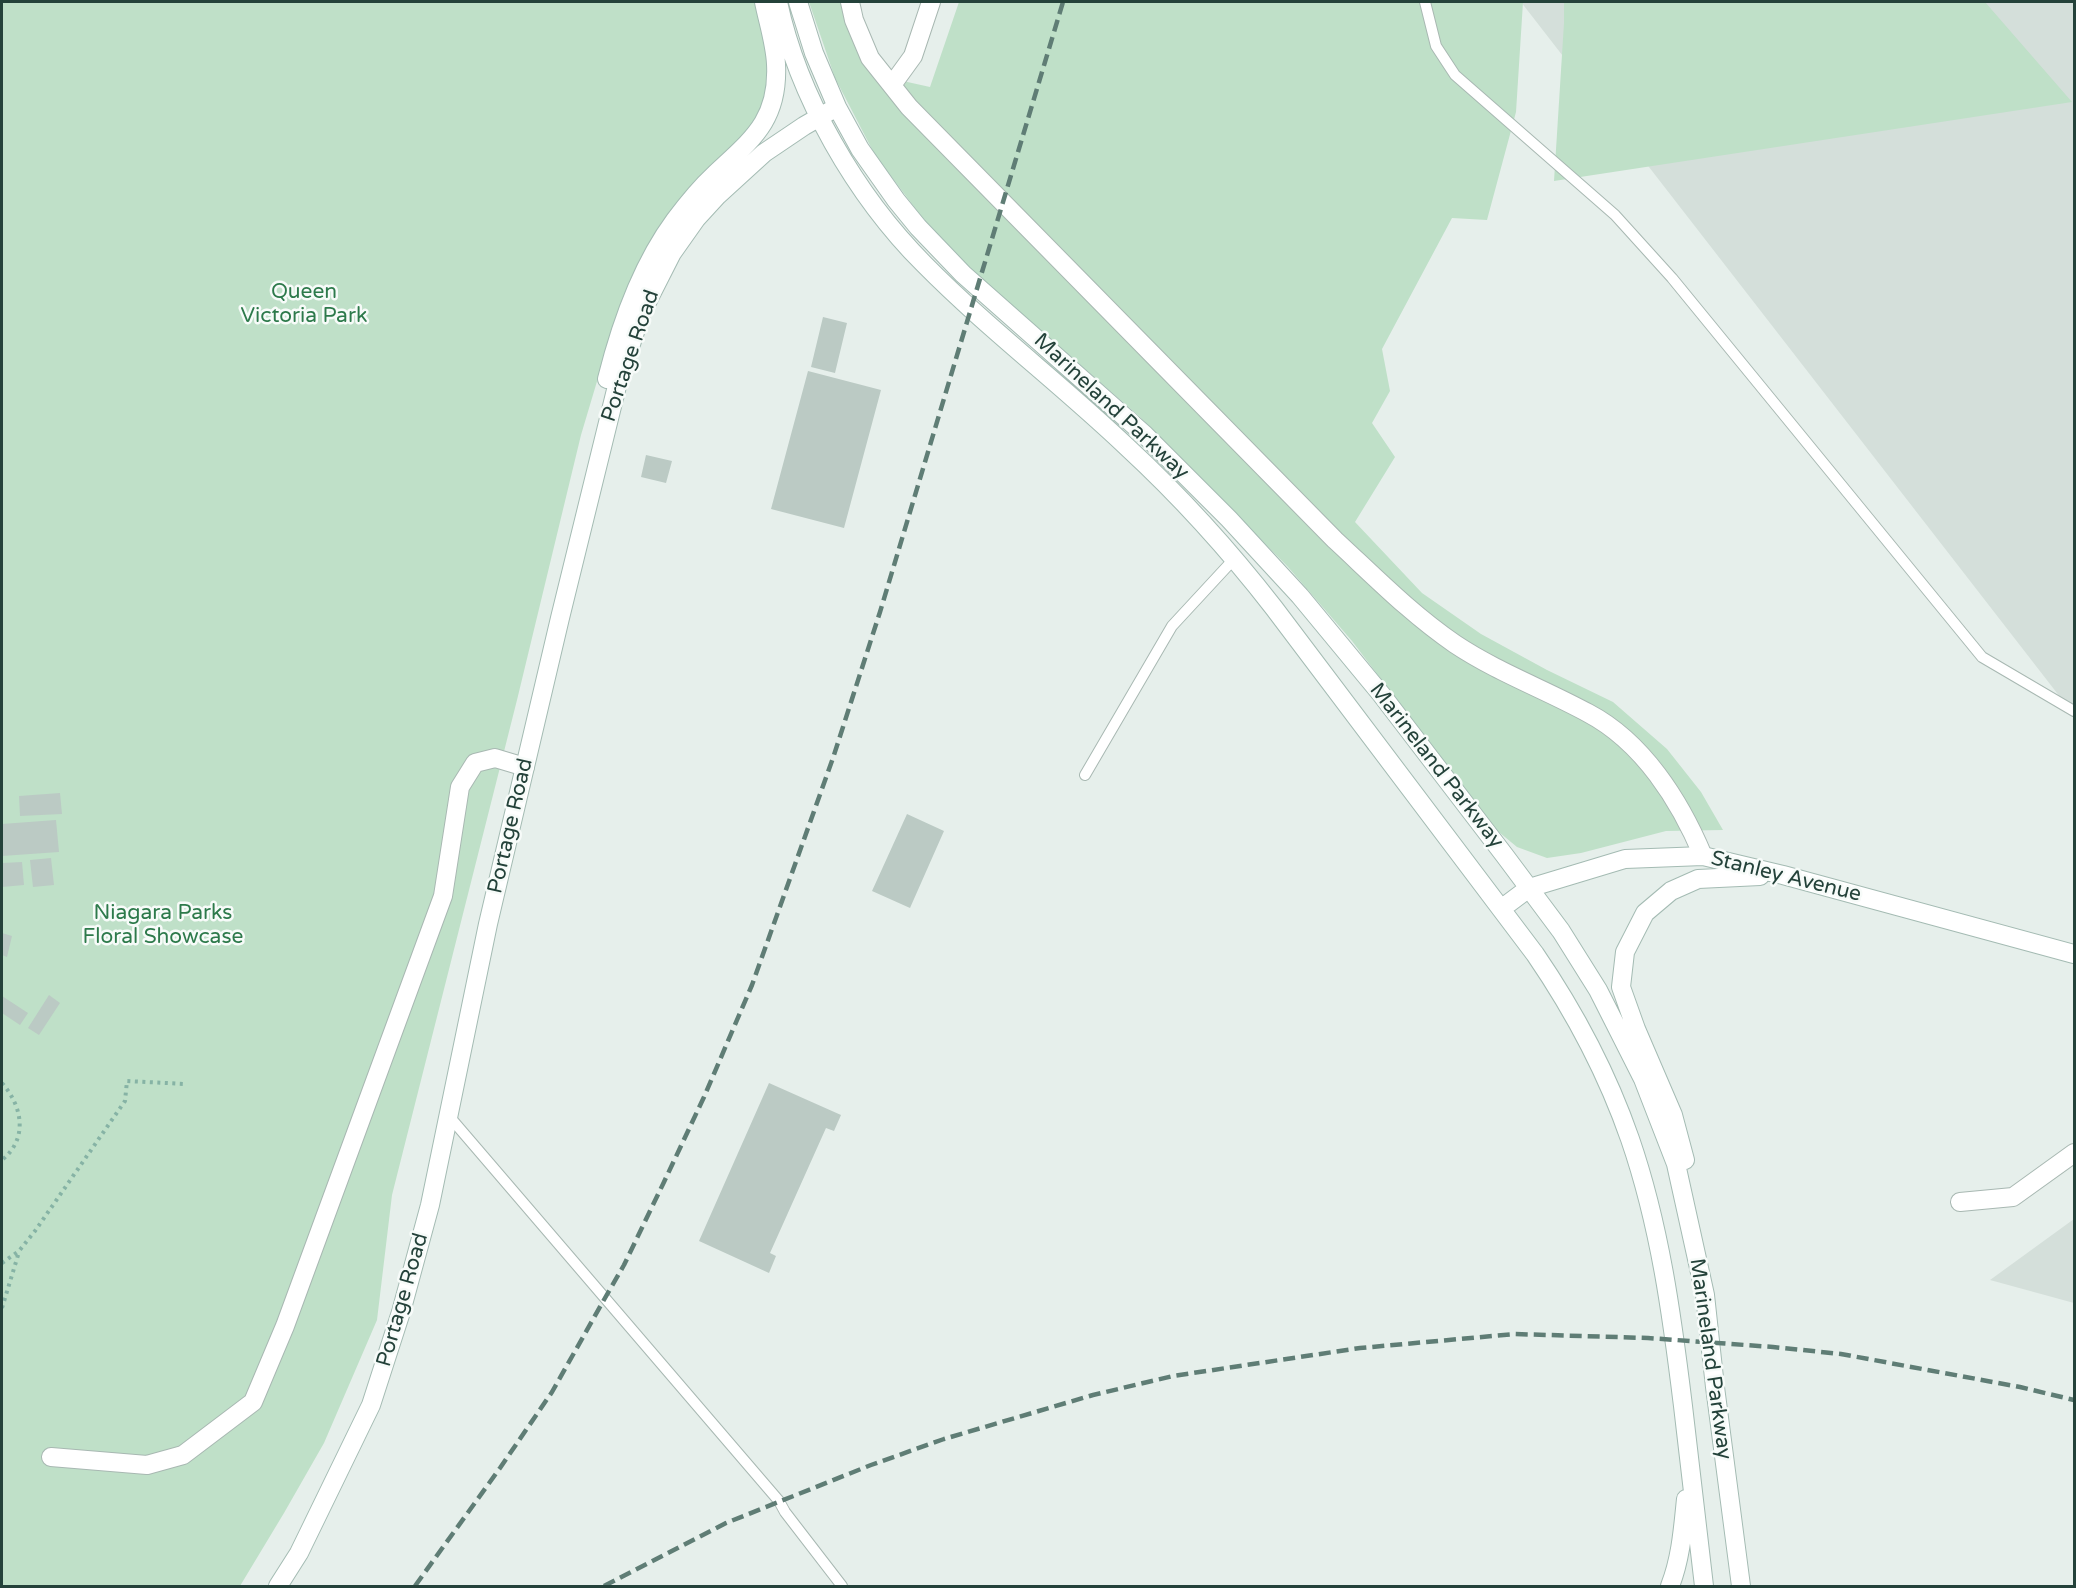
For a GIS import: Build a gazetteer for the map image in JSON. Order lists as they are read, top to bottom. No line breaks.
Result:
{"streets":{"main road":["Portage Road","Marineland Parkway","Stanley Avenue"]},"crossings":[["Portage Road","Marineland Parkway"],["Marineland Parkway","Stanley Avenue"]],"parks":["Queen Victoria Park","Niagara Parks Floral Showcase"]}
